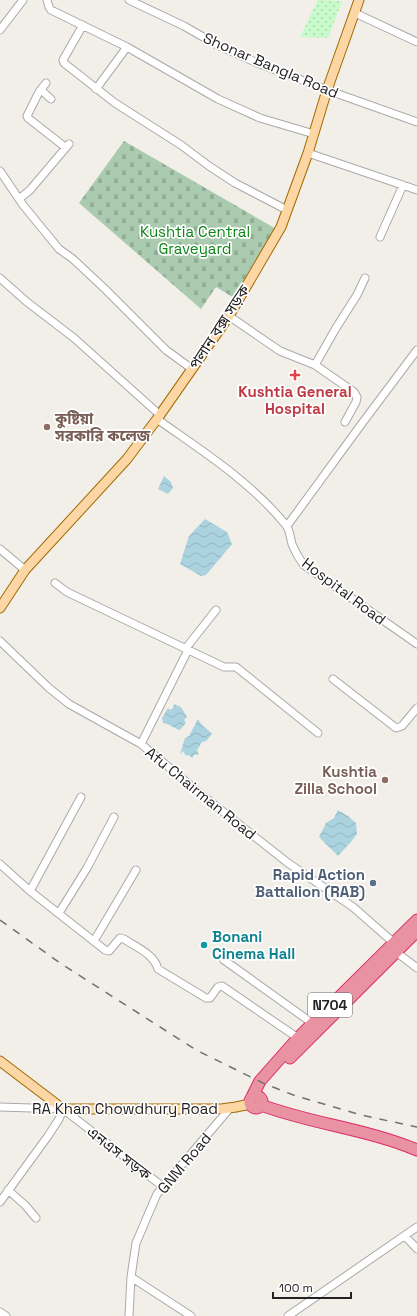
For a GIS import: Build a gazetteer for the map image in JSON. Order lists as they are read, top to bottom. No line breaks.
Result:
{"streets":{"highway":["N704"],"main road":["পলান বক্স সড়ক","RA Khan Chowdhury Road","এনএস সড়ক"],"street":["Shonar Bangla Road","Hospital Road","Afu Chairman Road","GNM Road"]},"crossings":[["Shonar Bangla Road","পলান বক্স সড়ক"],["পলান বক্স সড়ক","Hospital Road"],["Afu Chairman Road","N704"],["N704","RA Khan Chowdhury Road"],["RA Khan Chowdhury Road","এনএস সড়ক"],["RA Khan Chowdhury Road","GNM Road"],["এনএস সড়ক","GNM Road"]],"parks":["Kushtia Central Graveyard"],"places":{"health":["Kushtia General Hospital"],"other":["কুষ্টিয়া সরকারি কলেজ","Kushtia Zilla School","Rapid Action Battalion (RAB)","Bonani Cinema Hall"]},"scale_bar":"100 m"}
